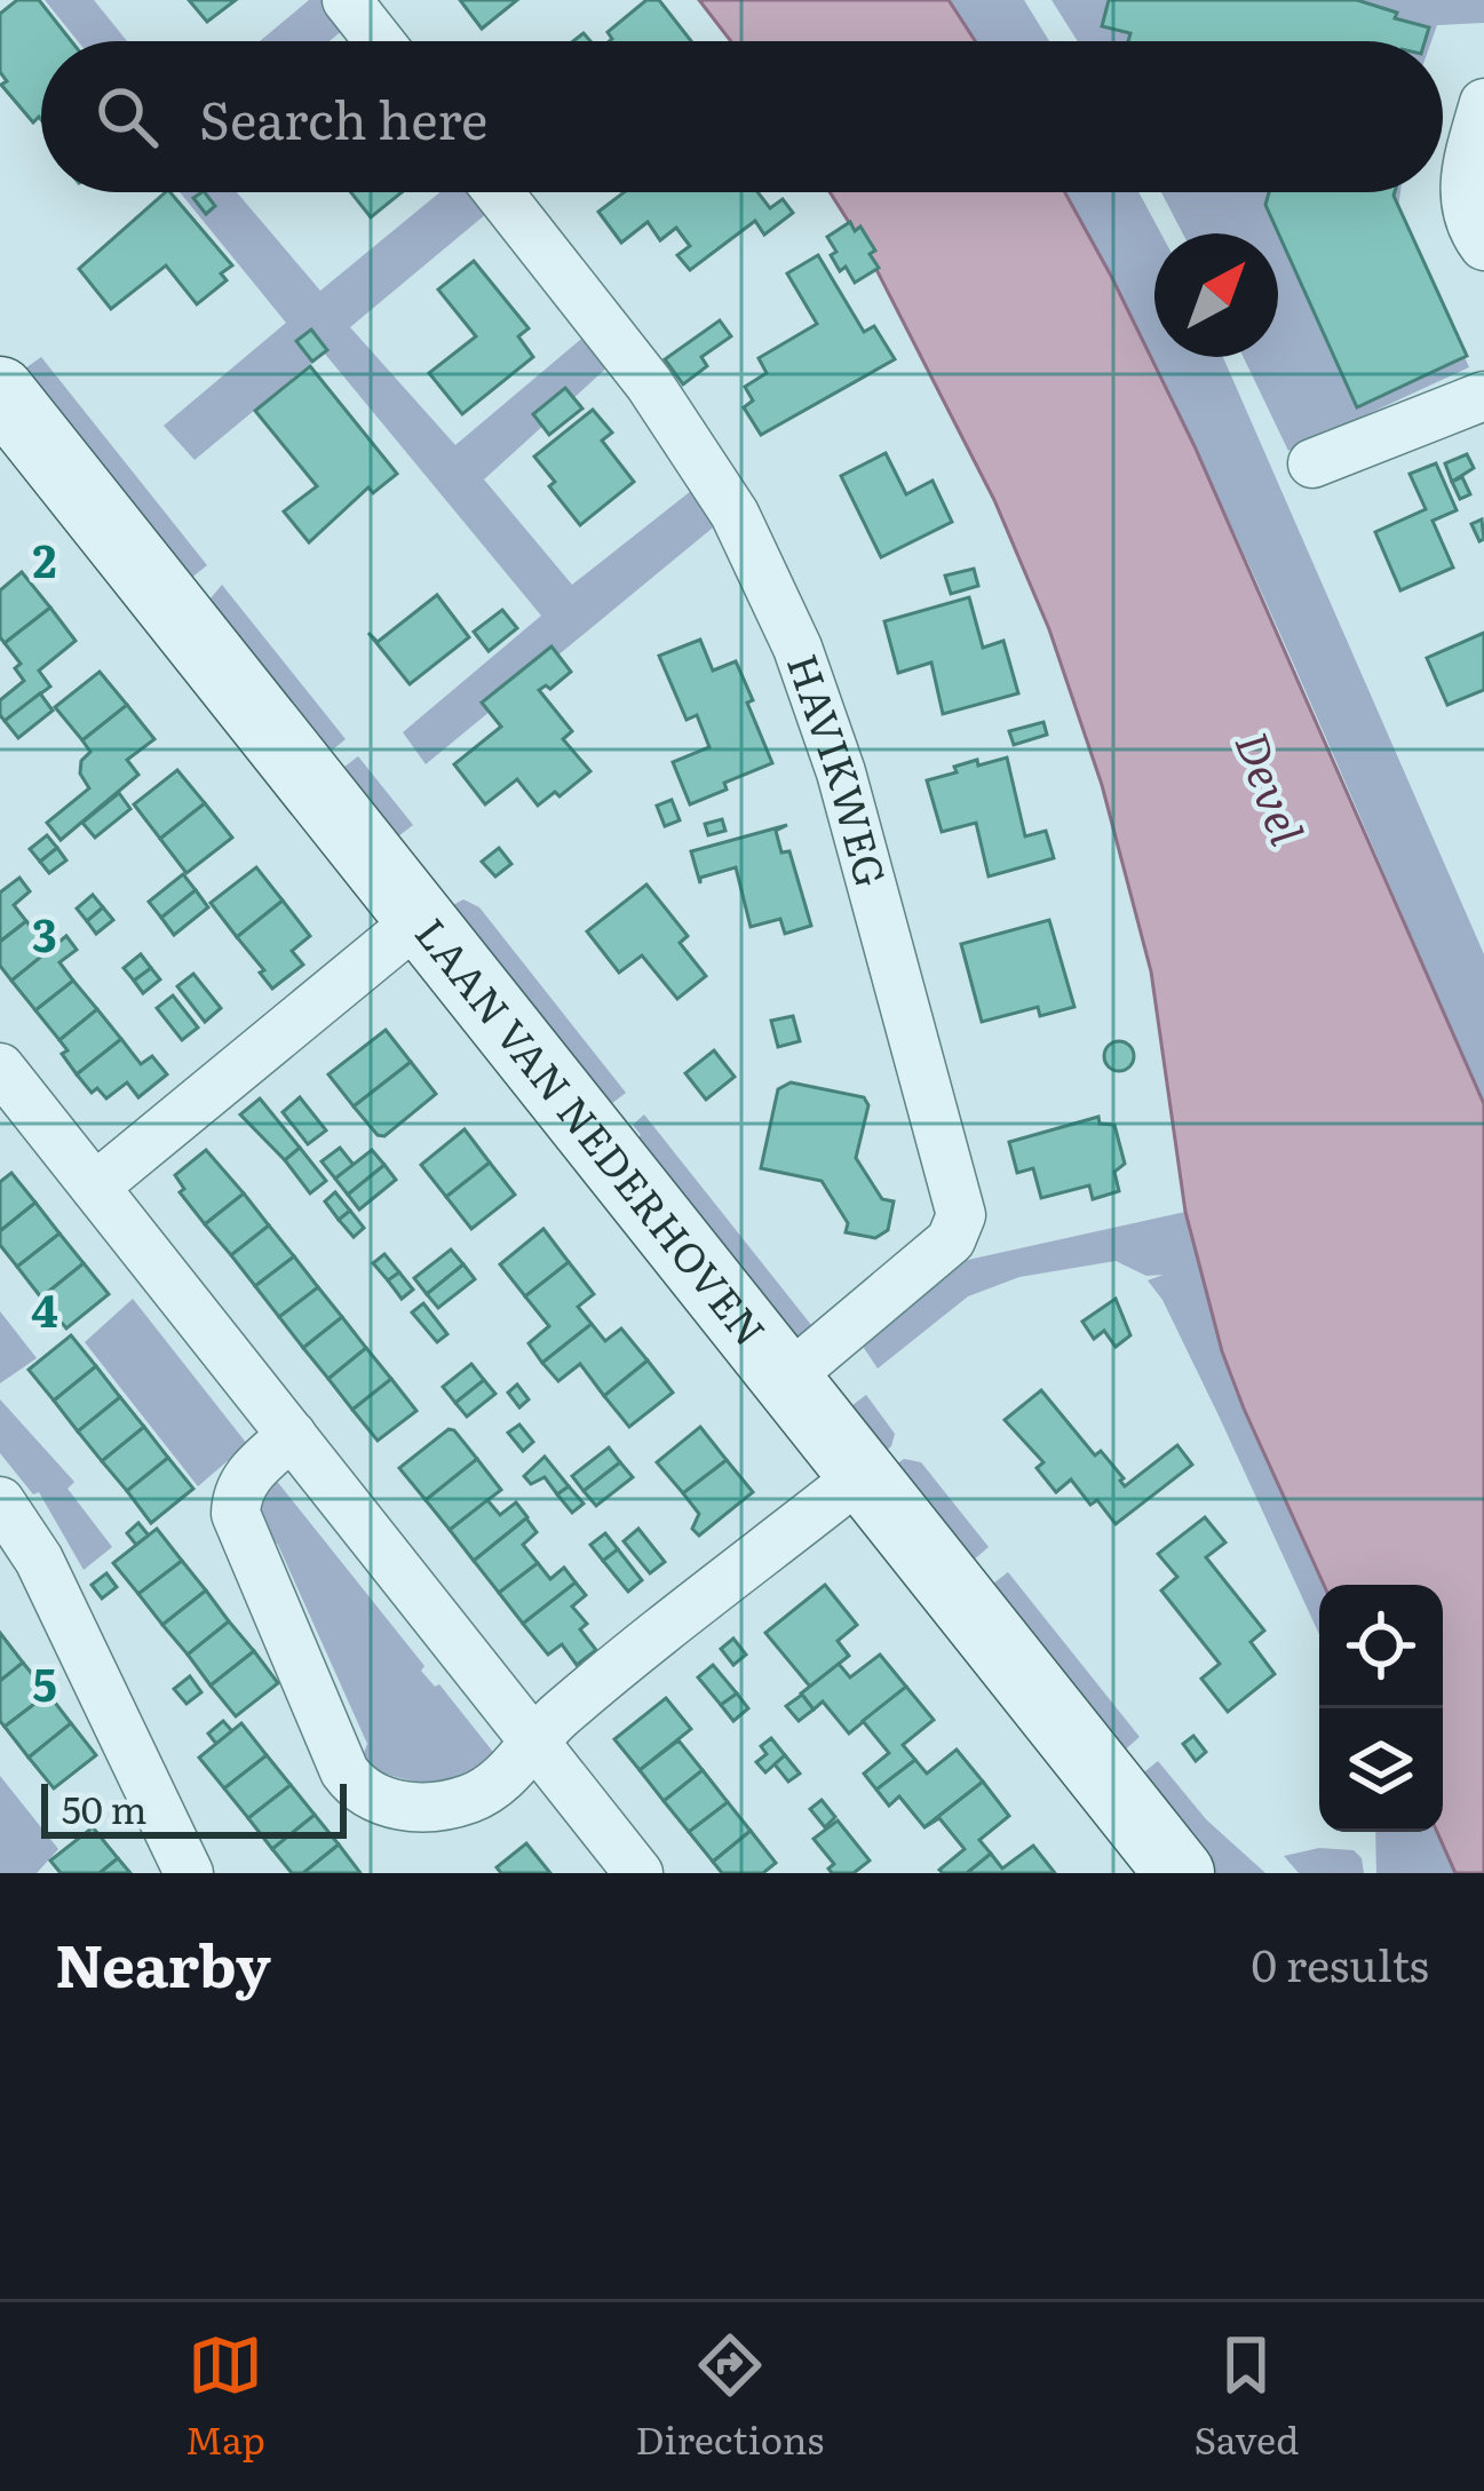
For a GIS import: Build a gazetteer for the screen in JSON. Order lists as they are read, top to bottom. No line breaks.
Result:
{"streets":{"main road":["LAAN VAN NEDERHOVEN"],"street":["HAVIKWEG"]},"crossings":[["HAVIKWEG","LAAN VAN NEDERHOVEN"]],"water":["Devel"],"scale_bar":"50 m","north":"top right","page":{"search":"Search here","scale":"50 m","heading":["Nearby","0 results"],"nav":["Map","Directions","Saved"]},"grid":{"rows":["2","3","4","5"]}}
